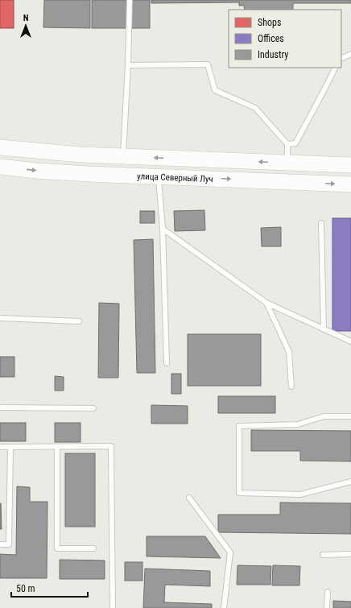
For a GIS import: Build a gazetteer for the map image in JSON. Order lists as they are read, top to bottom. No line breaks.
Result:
{"streets":{"main road":["улица Северный Луч"]},"legend":["Shops","Offices","Industry"],"scale_bar":"50 m","north":"top"}
